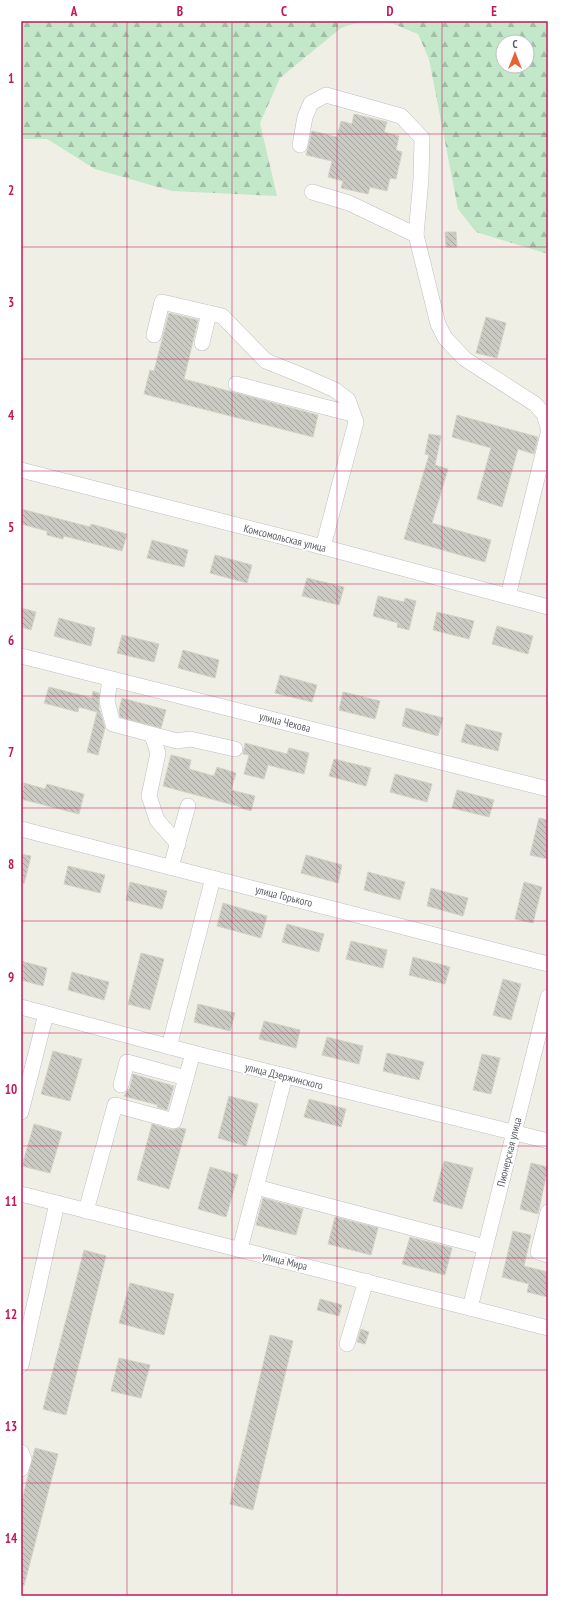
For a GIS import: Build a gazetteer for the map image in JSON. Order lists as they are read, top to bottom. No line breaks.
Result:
{"streets":{"street":["Комсомольская улица","улица Чехова","улица Горького","улица Дзержинского","Пионерская улица","улица Мира"]},"crossings":[["улица Дзержинского","Пионерская улица"],["Пионерская улица","улица Мира"]],"north":"top","grid":{"columns":["A","B","C","D","E"],"rows":["1","2","3","4","5","6","7","8","9","10","11","12","13","14"]}}
